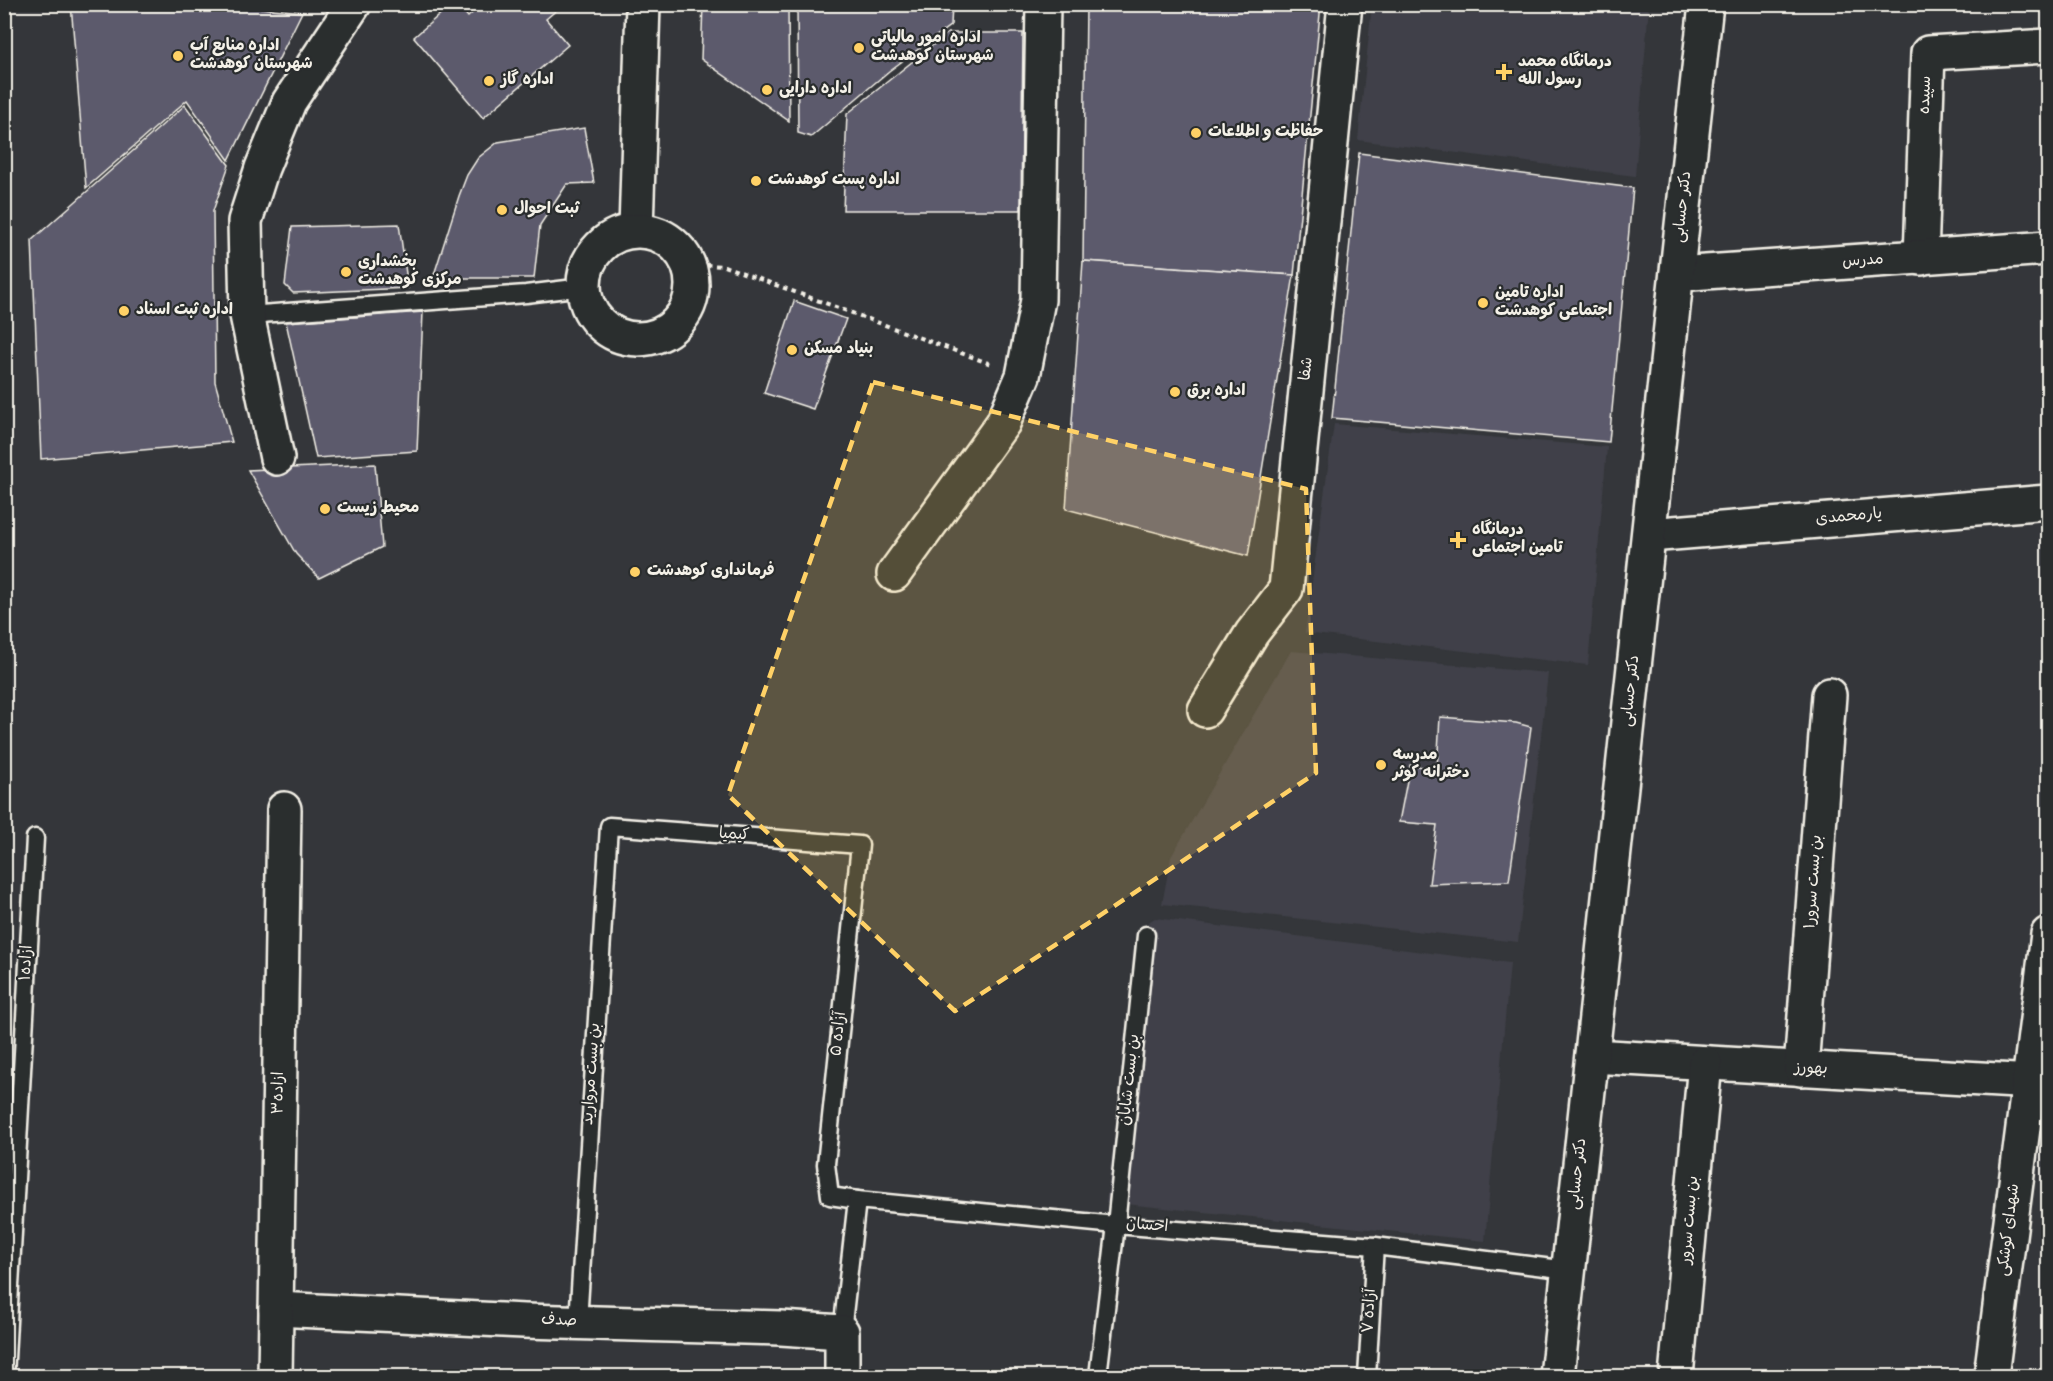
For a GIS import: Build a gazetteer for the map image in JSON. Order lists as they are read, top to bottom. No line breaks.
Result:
{"streets":{"street":["سپیده","دکتر حسابی","مدرس","شفا","یارمحمدی","بن بست سرور۱","بهورز","ازاده۳","بن بست سرور","شهدای کوشکی","صدف"],"lane":["کیمیا","ازاده۱","آزاده ۵","بن بست مروارید","بن بست شایان","احسان","آزاده ۷"]},"crossings":[["سپیده","مدرس"],["دکتر حسابی","مدرس"],["دکتر حسابی","یارمحمدی"],["دکتر حسابی","بهورز"],["دکتر حسابی","احسان"],["کیمیا","آزاده ۵"],["کیمیا","بن بست مروارید"],["بن بست سرور۱","بهورز"],["آزاده ۵","احسان"],["بهورز","بن بست سرور"],["بهورز","شهدای کوشکی"],["بن بست مروارید","صدف"],["بن بست شایان","احسان"],["ازاده۳","صدف"],["احسان","آزاده ۷"]],"places":{"other":["اداره امور مالیاتی شهرستان کوهدشت","اداره منابع آب شهرستان کوهدشت","اداره گاز","اداره دارایی","حفاظت و اطلاعات","اداره پست کوهدشت","ثبت احوال","بخشداری مرکزی کوهدشت","اداره تامین اجتماعی کوهدشت","اداره ثبت اسناد","بنیاد مسکن","اداره برق","محیط زیست","فرمانداری کوهدشت","مدرسه دخترانه کوثر"],"health":["درمانگاه محمد رسول الله","درمانگاه تامین اجتماعی"]}}
